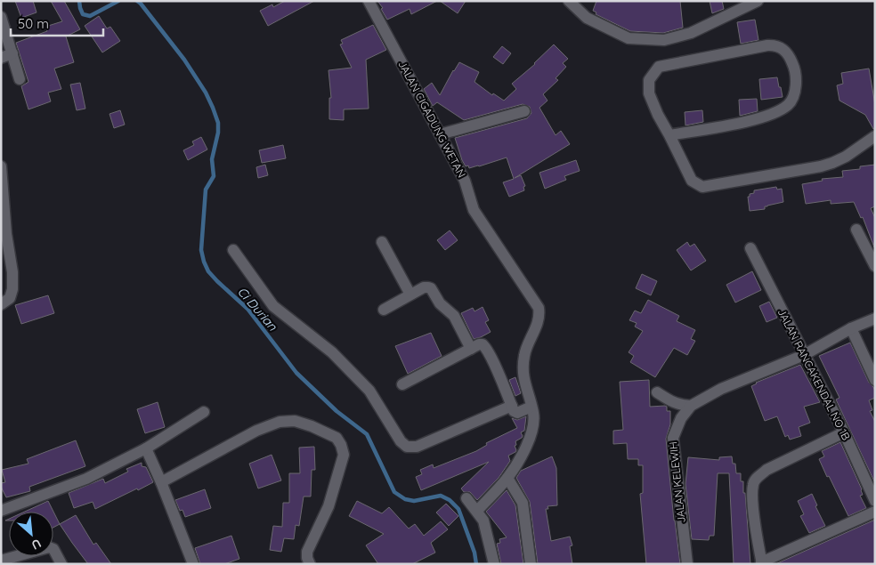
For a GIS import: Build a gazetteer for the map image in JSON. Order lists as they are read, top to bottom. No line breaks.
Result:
{"streets":{"street":["JALAN CIGADUNG WETAN","JALAN RANCAKENDAL NO 1B","JALAN KELEWIH"]},"water":["Ci Durian"],"scale_bar":"50 m","north":"bottom right"}
